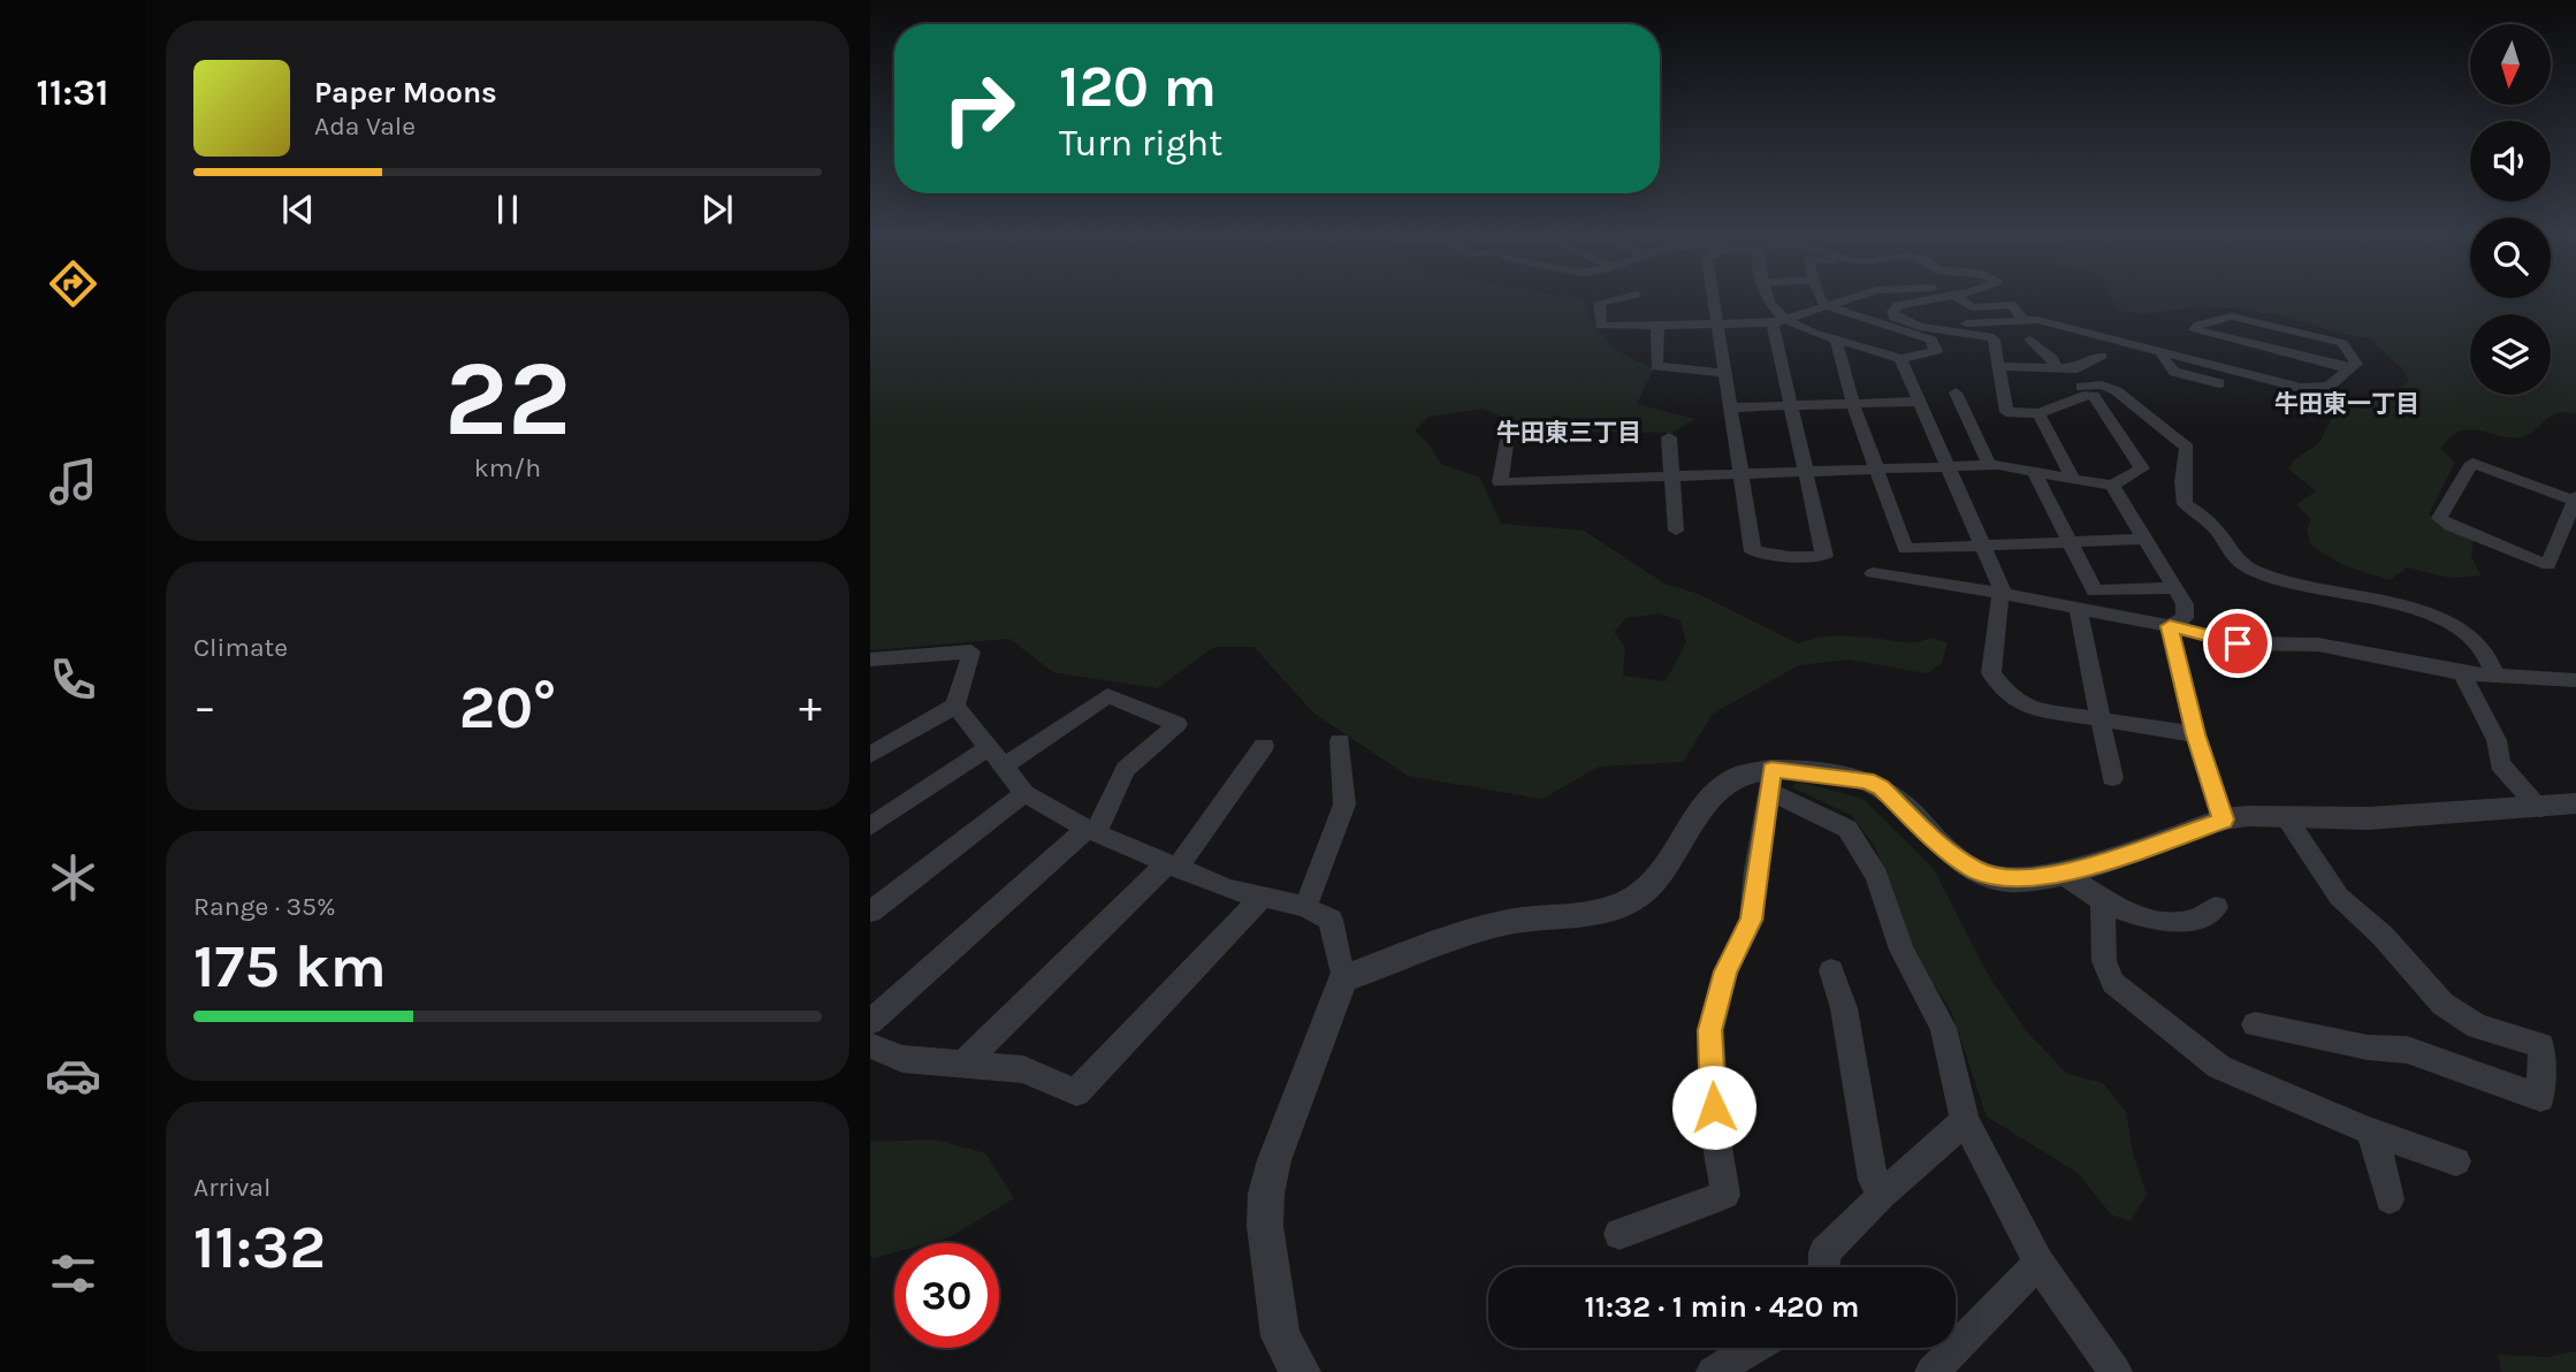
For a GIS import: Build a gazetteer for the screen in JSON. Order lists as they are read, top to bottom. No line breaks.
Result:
{"districts":["牛田東一丁目","牛田東三丁目"],"north":"bottom","page":{"tabs":"11:31","turn":["120 m","Turn right"],"song":["Paper Moons","Ada Vale"],"tile":[["22","km/h"],"Climate",["Range · 35%","175 km"],["Arrival","11:32"]],"heat":["−","20°","+"],"limit":"30","trip":"11:32 · 1 min · 420 m"}}
